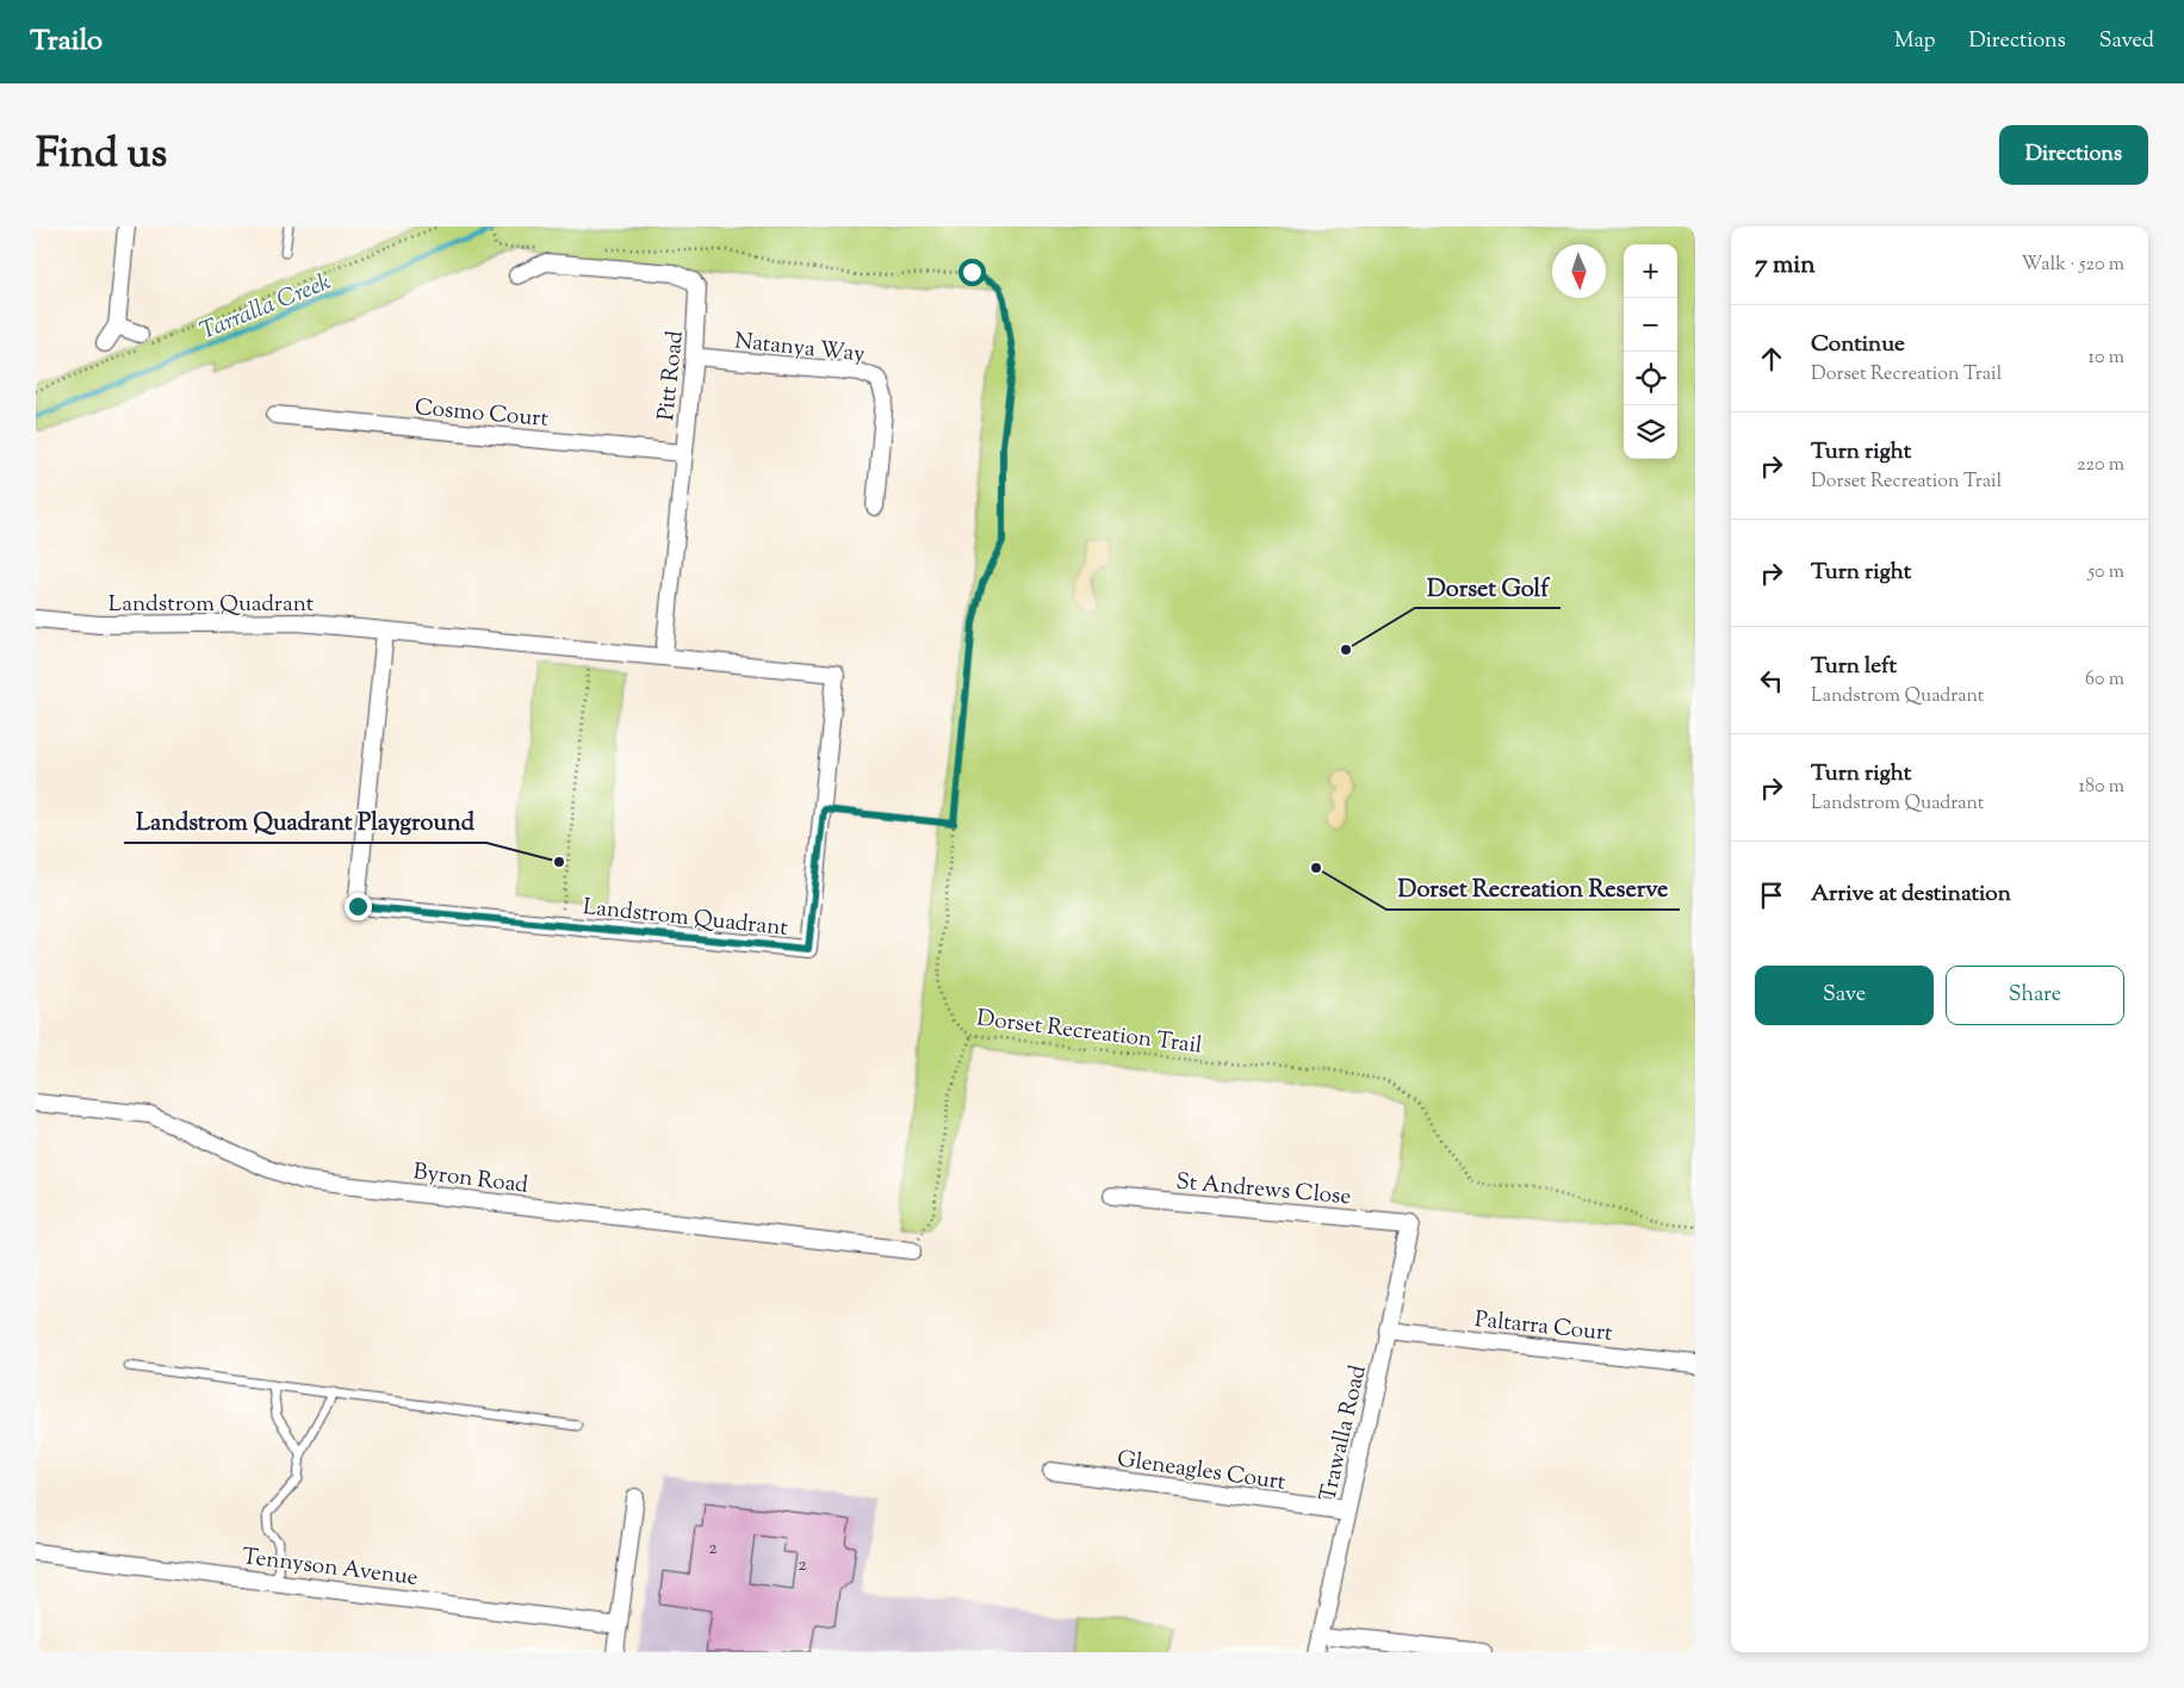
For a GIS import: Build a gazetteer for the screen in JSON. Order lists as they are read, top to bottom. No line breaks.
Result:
{"streets":{"street":["Natanya Way","Pitt Road","Cosmo Court","Landstrom Quadrant","Byron Road","St Andrews Close","Paltarra Court","Trawalla Road","Gleneagles Court","Tennyson Avenue"],"path":["Dorset Recreation Trail"]},"crossings":[["Natanya Way","Pitt Road"],["Pitt Road","Cosmo Court"],["Pitt Road","Landstrom Quadrant"],["St Andrews Close","Trawalla Road"],["Paltarra Court","Trawalla Road"],["Trawalla Road","Gleneagles Court"]],"water":["Tarralla Creek"],"places":["Dorset Golf","Landstrom Quadrant Playground","Dorset Recreation Reserve"],"house_numbers":["2","2"],"north":"bottom","page":{"header":"Trailo","nav":["Map","Directions","Saved"],"title":"Find us","buttons":["Directions",["Save","Share"]],"heading":["7 min","Walk · 520 m"],"map_buttons":["+","−"],"list":[["Continue","Dorset Recreation Trail","10 m"],["Turn right","Dorset Recreation Trail","220 m"],["Turn right","50 m"],["Turn left","Landstrom Quadrant","60 m"],["Turn right","Landstrom Quadrant","180 m"],"Arrive at destination"]}}
